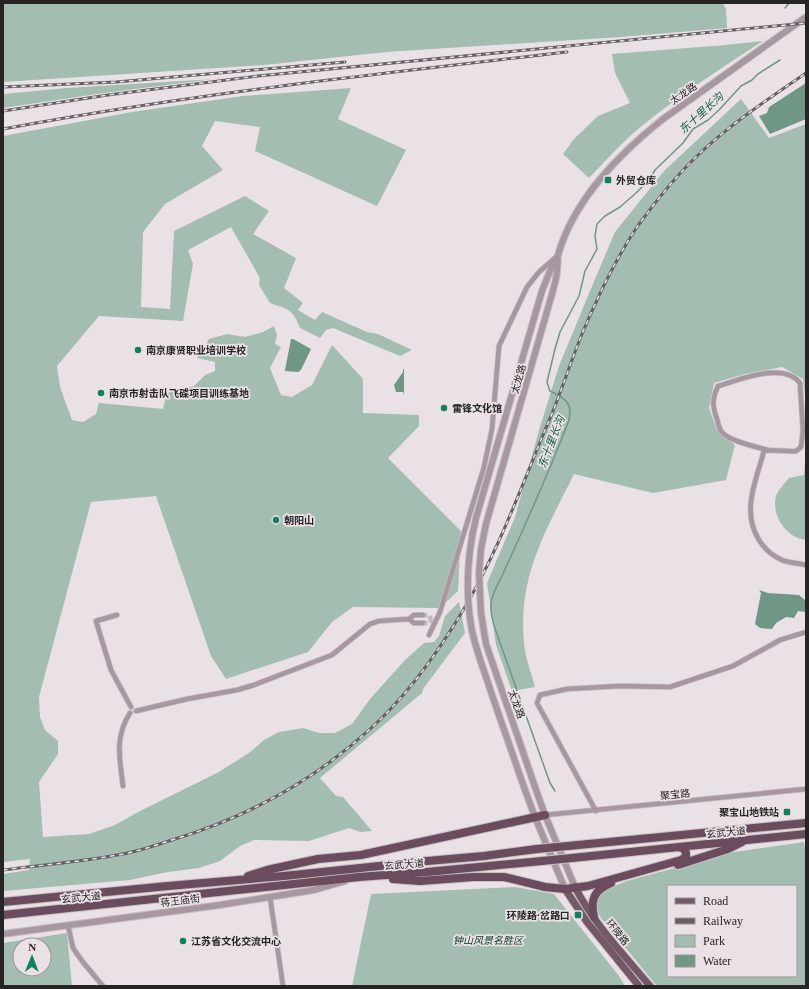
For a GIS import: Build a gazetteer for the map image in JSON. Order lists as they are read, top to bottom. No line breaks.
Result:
{"streets":{"highway":["玄武大道"],"main road":["环陵路"],"street":["太龙路","聚宝路","蒋王庙街"]},"crossings":[["太龙路","聚宝路"],["太龙路","环陵路"],["玄武大道","蒋王庙街"]],"water":["东十里长沟"],"parks":["钟山风景名胜区"],"places":{"transit":["外贸仓库","聚宝山地铁站","环陵路·岔路口"],"other":["南京康贤职业培训学校","南京市射击队飞碟项目训练基地","雷锋文化馆","朝阳山","江苏省文化交流中心"]},"legend":["Road","Railway","Park","Water"],"north":"top"}
